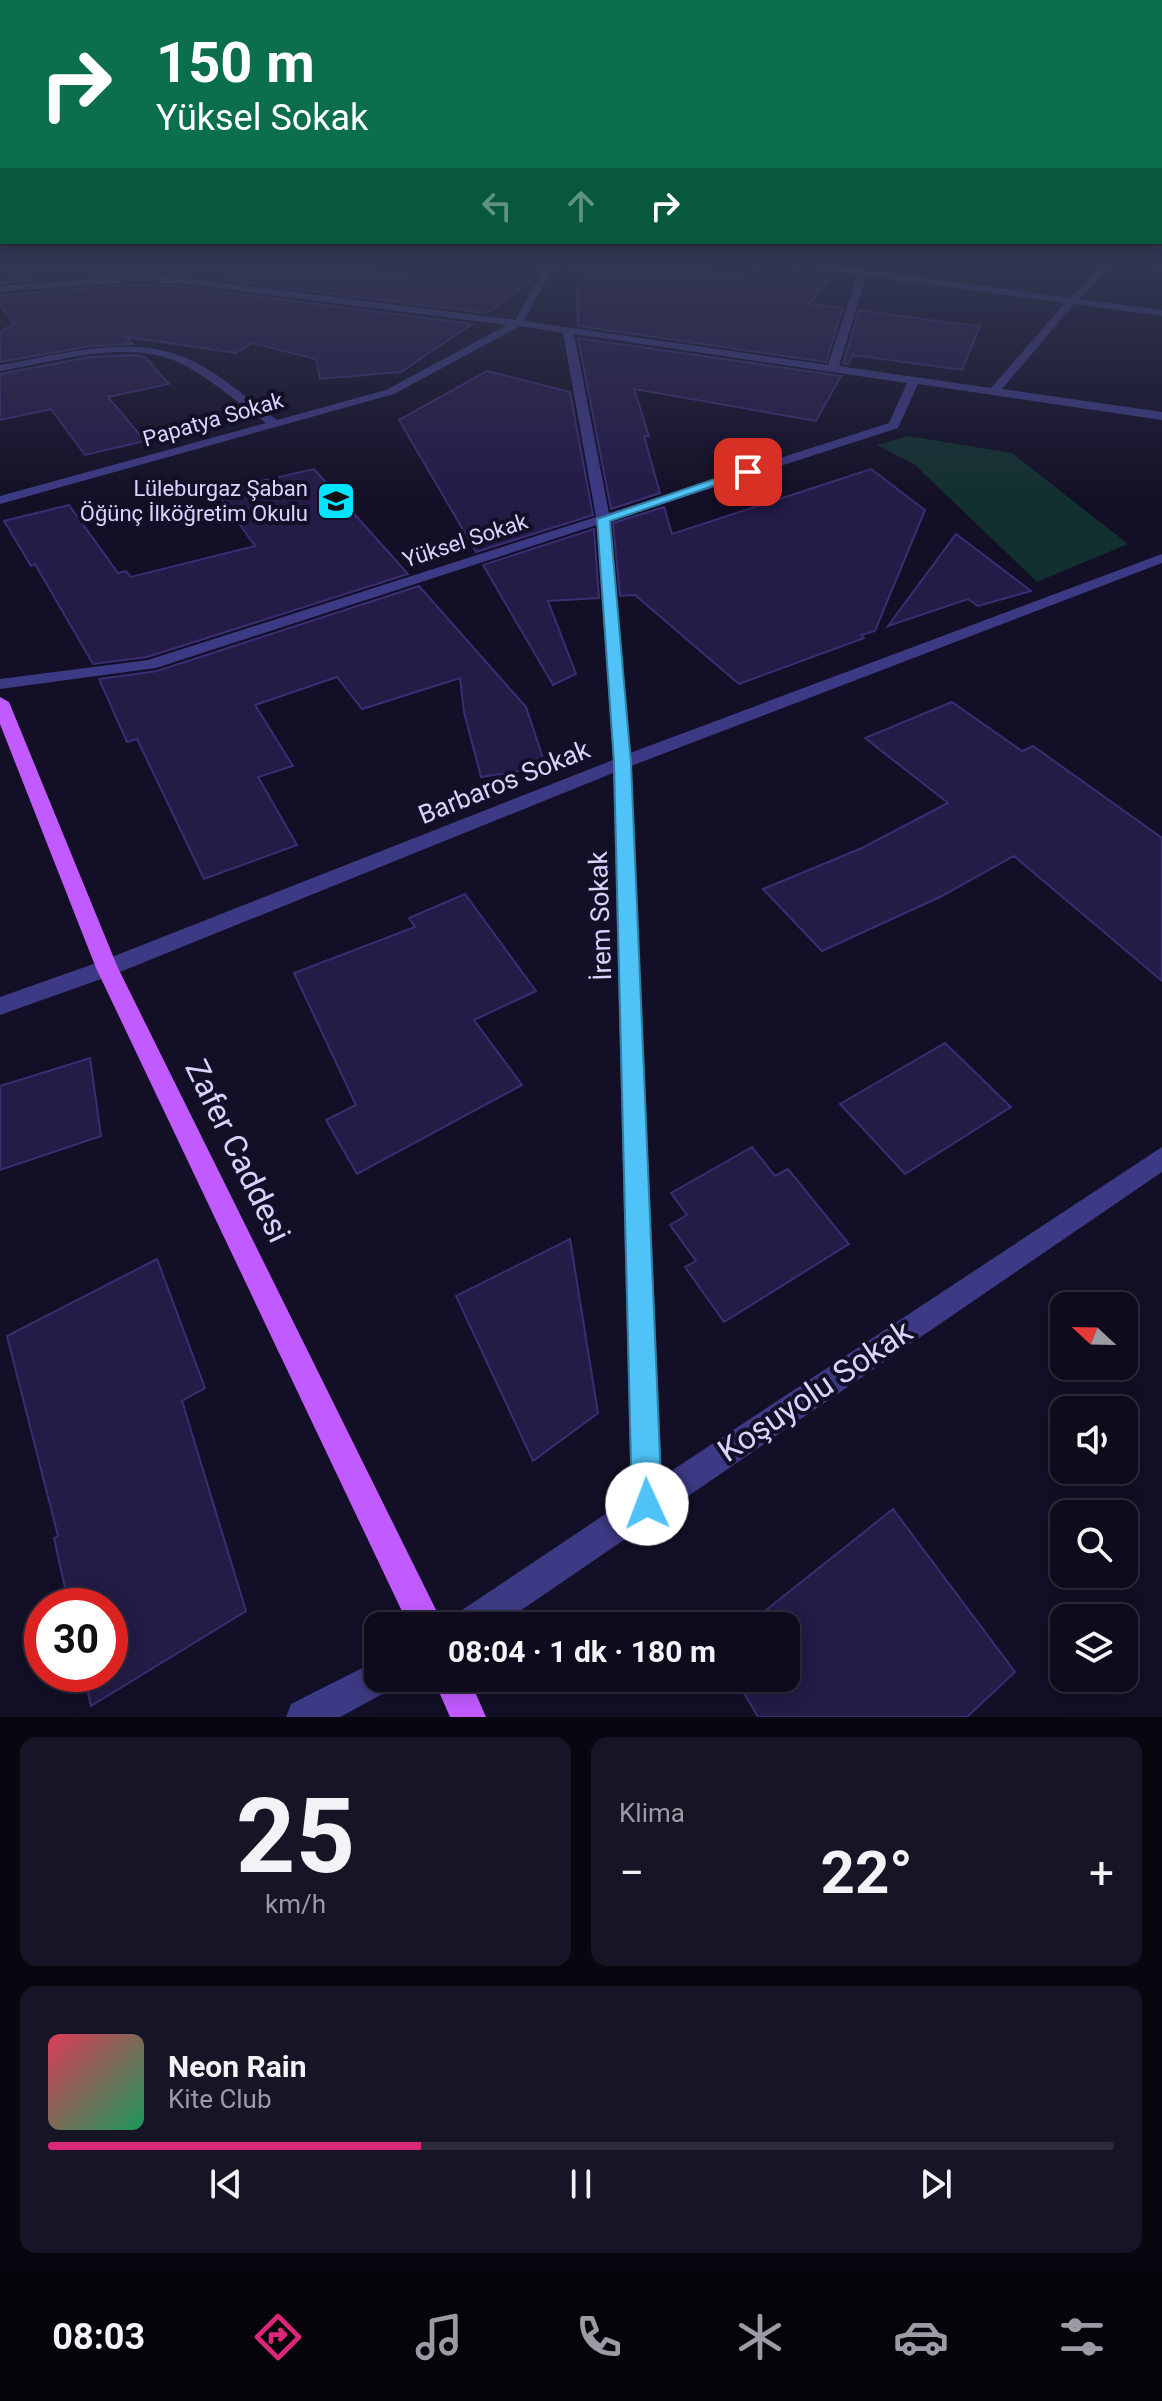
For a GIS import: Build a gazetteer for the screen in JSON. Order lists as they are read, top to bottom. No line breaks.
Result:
{"streets":{"main road":["Zafer Caddesi"],"street":["Papatya Sokak","Yüksel Sokak","Barbaros Sokak","İrem Sokak","Koşuyolu Sokak"]},"crossings":[["Yüksel Sokak","İrem Sokak"],["Barbaros Sokak","İrem Sokak"],["Barbaros Sokak","Zafer Caddesi"],["İrem Sokak","Koşuyolu Sokak"]],"places":{"school or university":["Lüleburgaz Şaban Öğünç İlköğretim Okulu"]},"north":"left","page":{"turn":["150 m","Yüksel Sokak"],"limit":"30","trip":"08:04 · 1 dk · 180 m","tile":[["25","km/h"],"Klima"],"heat":["−","22°","+"],"song":["Neon Rain","Kite Club"],"tabs":"08:03"}}
